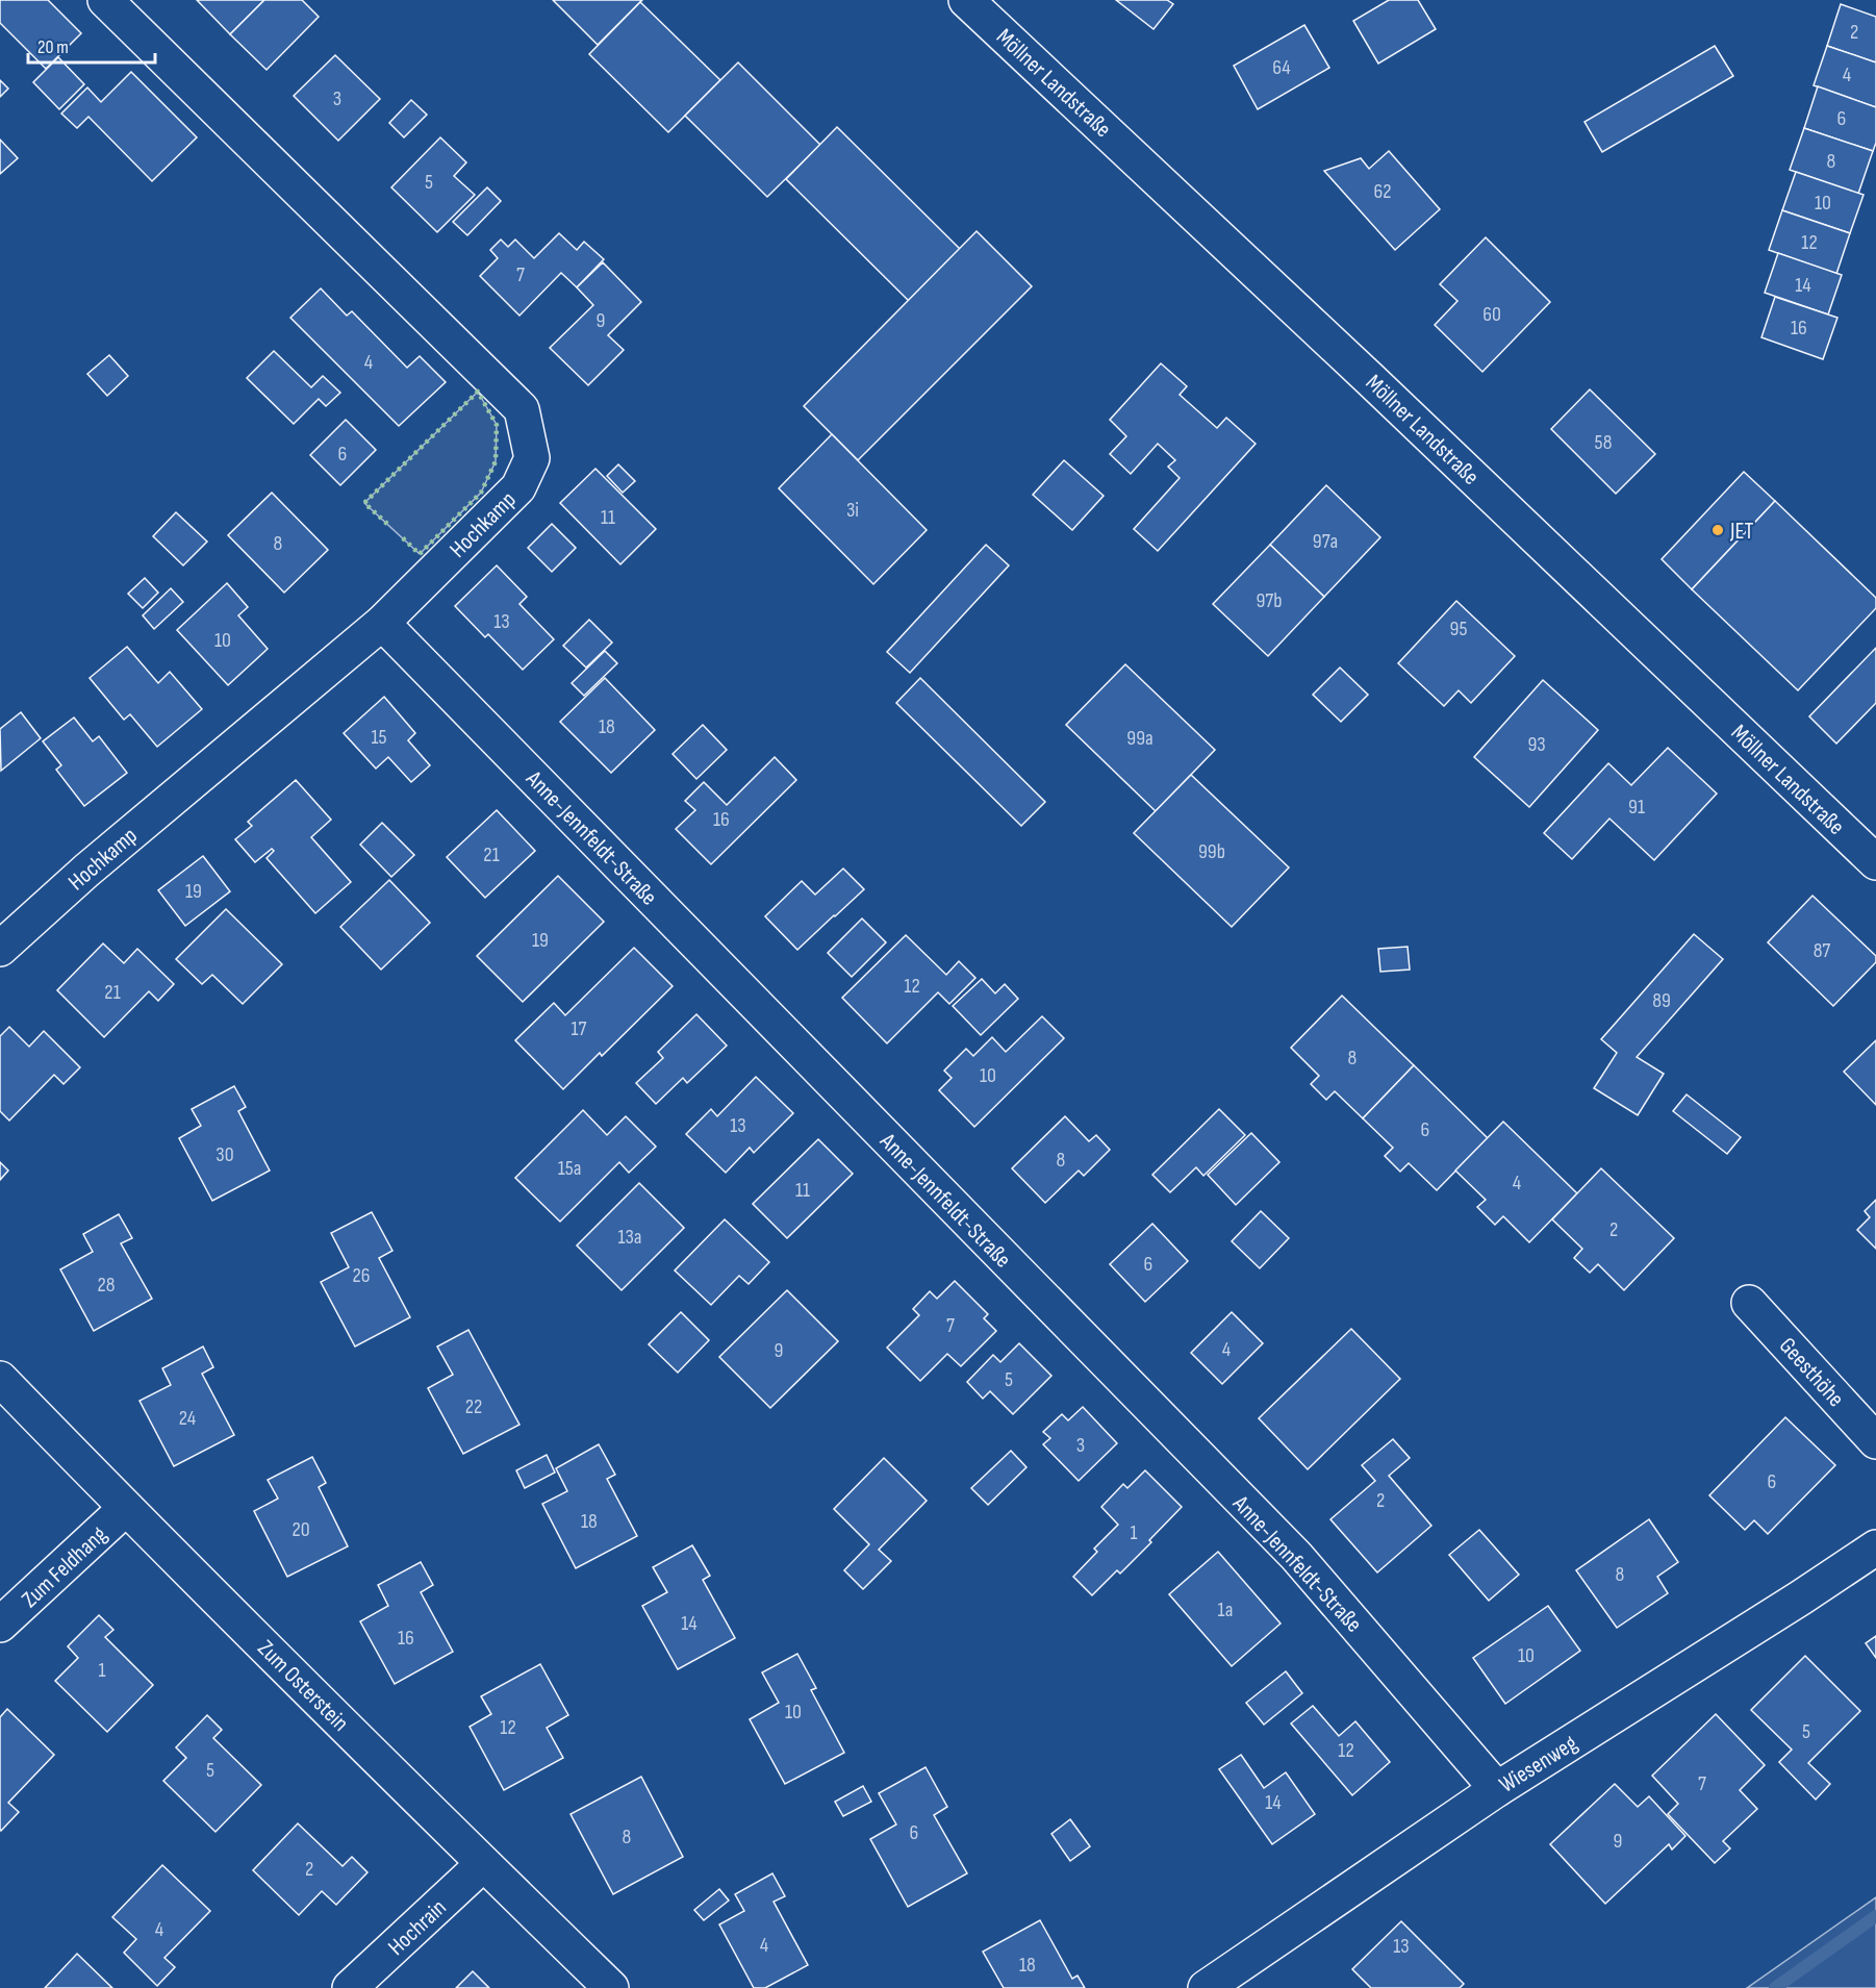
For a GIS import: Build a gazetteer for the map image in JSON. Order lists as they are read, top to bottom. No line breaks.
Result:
{"streets":{"street":["Möllner Landstraße","Hochkamp","Anne-Jennfeldt-Straße","Geesthöhe","Zum Feldhang","Zum Osterstein","Wiesenweg","Hochrain"]},"crossings":[["Hochkamp","Anne-Jennfeldt-Straße"],["Anne-Jennfeldt-Straße","Wiesenweg"],["Zum Feldhang","Zum Osterstein"],["Zum Osterstein","Hochrain"]],"places":["JET"],"house_numbers":["2","64","4","3","6","8","5","62","10","12","7","14","60","9","16","4","58","6","3i","11","97a","8","97b","13","95","10","18","15","99a","93","91","16","99b","21","19","19","87","12","21","89","17","8","10","13","6","30","8","15a","4","11","2","13a","6","26","28","7","4","9","5","22","24","3","6","2","18","20","1","8","1a","14","16","10","1","10","12","5","12","5","7","14","6","8","9","2","4","4","13","18"],"scale_bar":"20 m"}
